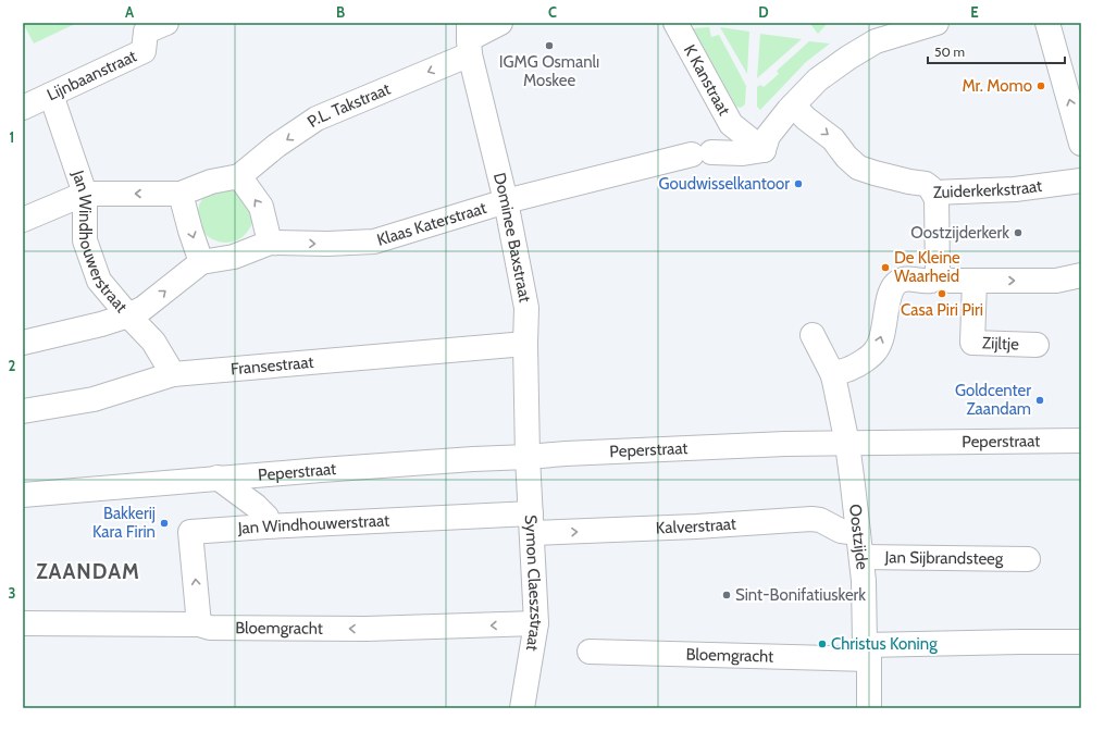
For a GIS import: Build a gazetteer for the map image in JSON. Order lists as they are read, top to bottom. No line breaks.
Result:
{"streets":{"street":["Lijnbaanstraat","K Kanstraat","P.L. Takstraat","Zuiderkerkstraat","Klaas Katerstraat","Dominee Baxstraat","Jan Windhouwerstraat","Zijltje","Fransestraat","Peperstraat","Kalverstraat","Oostzijde","Jan Sijbrandsteeg","Symon Claeszstraat","Bloemgracht"]},"crossings":[["Lijnbaanstraat","Jan Windhouwerstraat"],["K Kanstraat","Klaas Katerstraat"],["P.L. Takstraat","Dominee Baxstraat"],["Klaas Katerstraat","Dominee Baxstraat"],["Dominee Baxstraat","Fransestraat"],["Dominee Baxstraat","Peperstraat"],["Dominee Baxstraat","Symon Claeszstraat"],["Jan Windhouwerstraat","Fransestraat"],["Jan Windhouwerstraat","Peperstraat"],["Jan Windhouwerstraat","Kalverstraat"],["Jan Windhouwerstraat","Symon Claeszstraat"],["Jan Windhouwerstraat","Bloemgracht"],["Peperstraat","Oostzijde"],["Peperstraat","Symon Claeszstraat"],["Kalverstraat","Oostzijde"],["Kalverstraat","Symon Claeszstraat"],["Oostzijde","Jan Sijbrandsteeg"],["Oostzijde","Bloemgracht"],["Symon Claeszstraat","Bloemgracht"]],"one_way":["P.L. Takstraat","Zuiderkerkstraat","Klaas Katerstraat","Kalverstraat","Bloemgracht"],"districts":["ZAANDAM"],"places":["IGMG Osmanlı Moskee","Mr. Momo","Goudwisselkantoor","Oostzijderkerk","De Kleine Waarheid","Casa Piri Piri","Goldcenter Zaandam","Bakkerij Kara Firin","Sint-Bonifatiuskerk","Christus Koning"],"scale_bar":"50 m","grid":{"columns":["A","B","C","D","E"],"rows":["1","2","3"]}}
